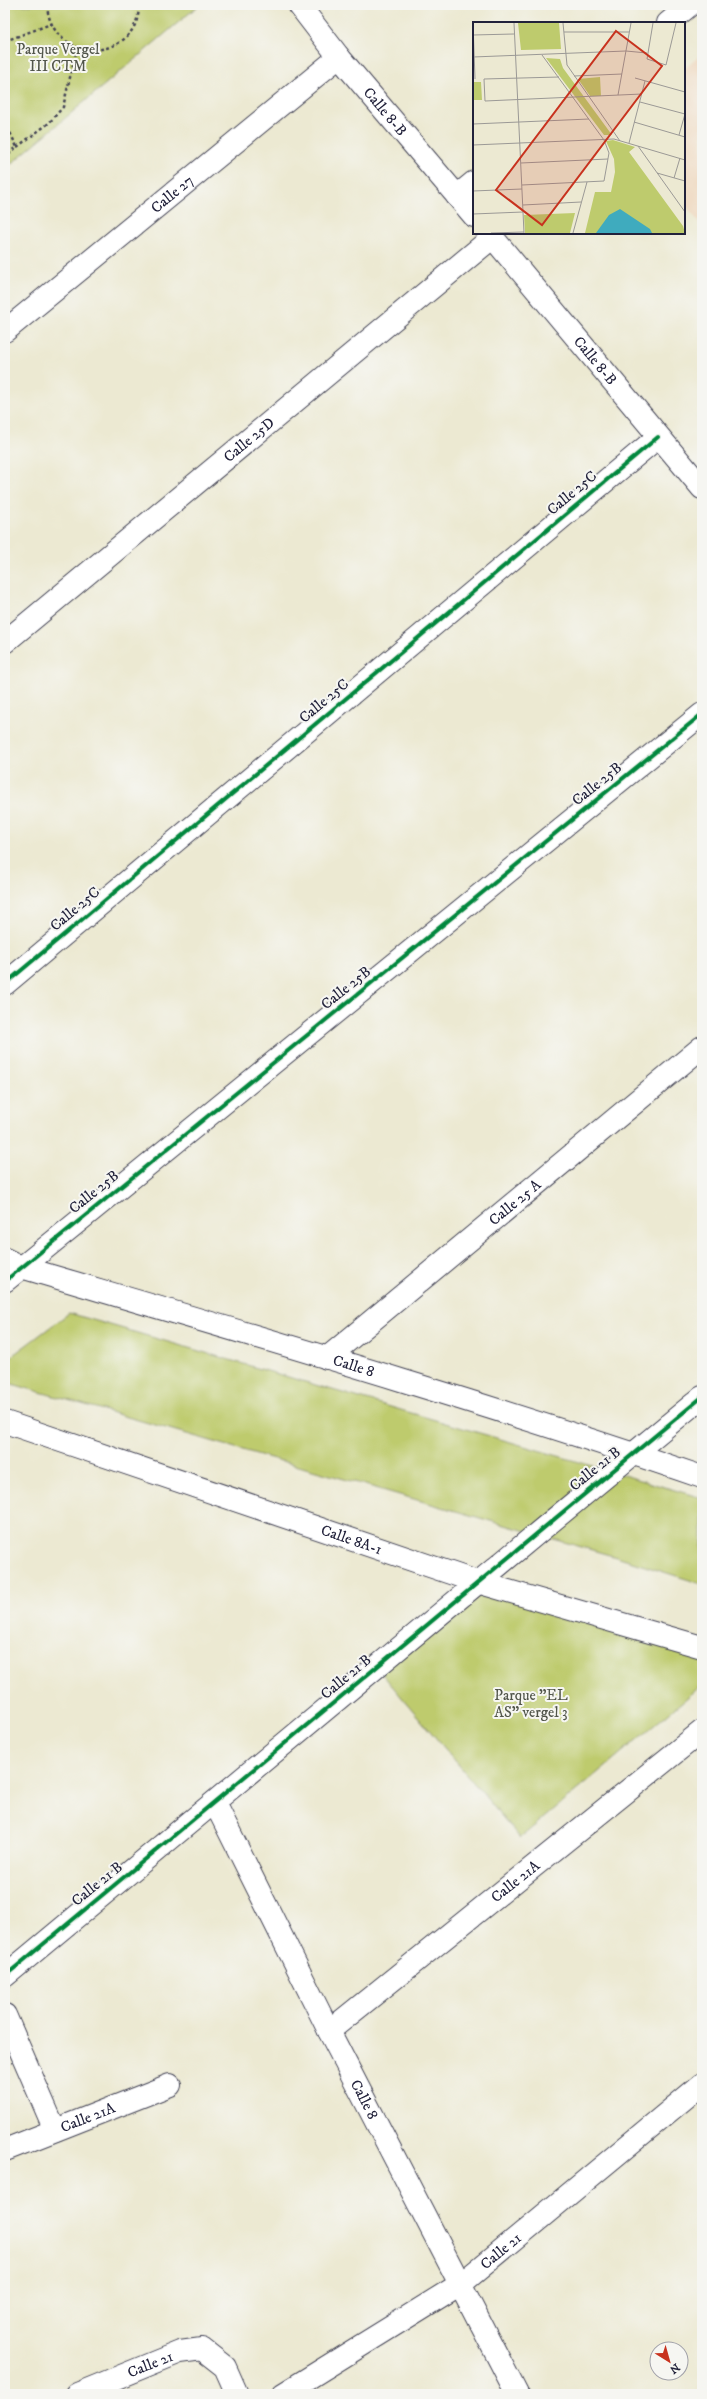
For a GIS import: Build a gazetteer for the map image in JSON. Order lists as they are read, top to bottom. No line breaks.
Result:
{"streets":{"street":["Calle 8-B","Calle 27","Calle 25D","Calle 25C","Calle 25B","Calle 25 A","Calle 8","Calle 21 B","Calle 8A-1","Calle 21A","Calle 21"]},"crossings":[["Calle 8-B","Calle 27"],["Calle 8-B","Calle 25D"],["Calle 8-B","Calle 25C"],["Calle 25B","Calle 8"],["Calle 25 A","Calle 8"],["Calle 8","Calle 21 B"],["Calle 8","Calle 21A"],["Calle 8","Calle 21"],["Calle 21 B","Calle 8A-1"]],"parks":["Parque Vergel III CTM","Parque \"EL AS\" vergel 3"],"north":"bottom right"}
